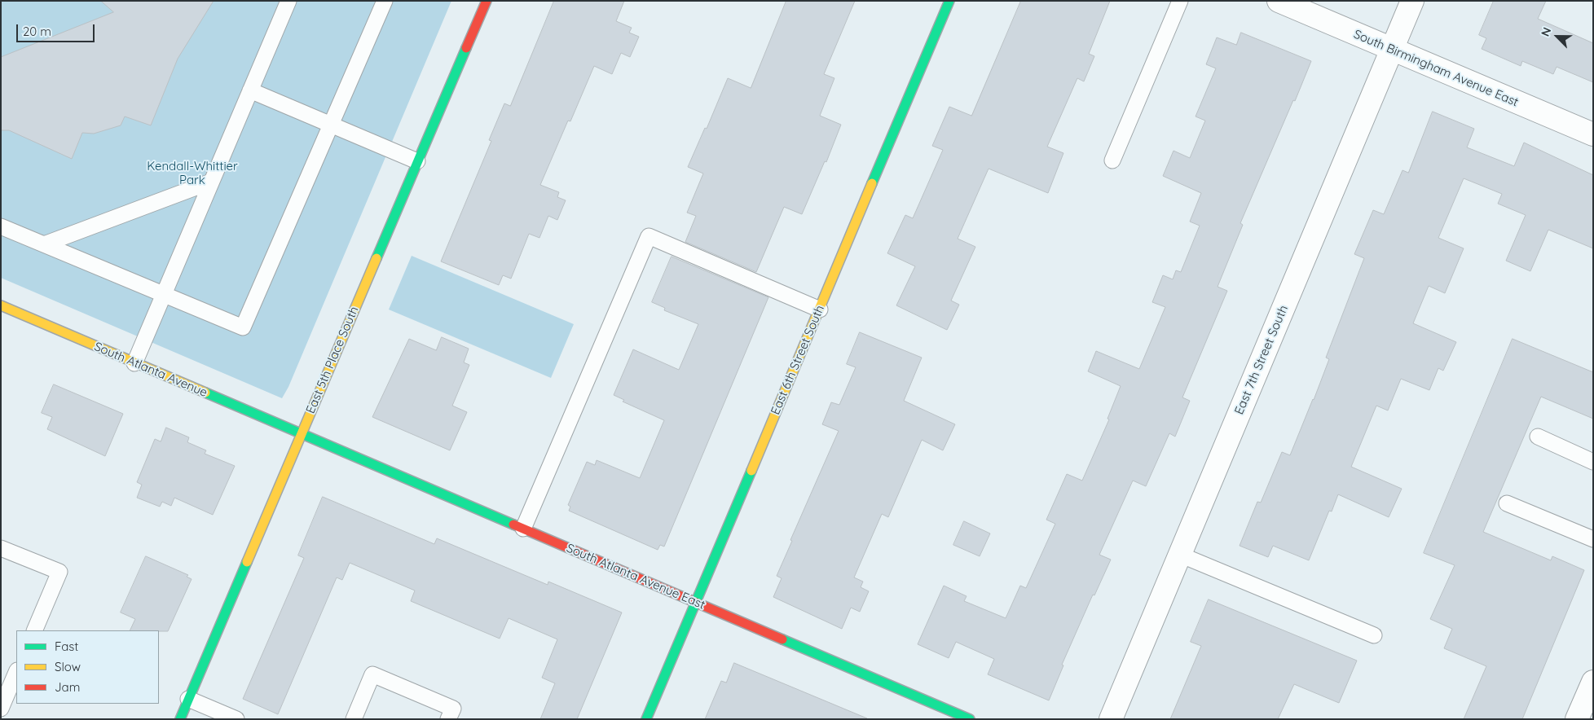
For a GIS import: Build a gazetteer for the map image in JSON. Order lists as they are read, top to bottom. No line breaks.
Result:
{"streets":{"street":["South Birmingham Avenue East","East 5th Place South","East 6th Street South","East 7th Street South","South Atlanta Avenue","South Atlanta Avenue East"]},"crossings":[["South Birmingham Avenue East","East 7th Street South"],["East 5th Place South","South Atlanta Avenue"],["East 5th Place South","South Atlanta Avenue East"],["East 6th Street South","South Atlanta Avenue East"],["South Atlanta Avenue","South Atlanta Avenue East"]],"parks":["Kendall-Whittier Park"],"legend":["Fast","Slow","Jam"],"scale_bar":"20 m","north":"top left"}
